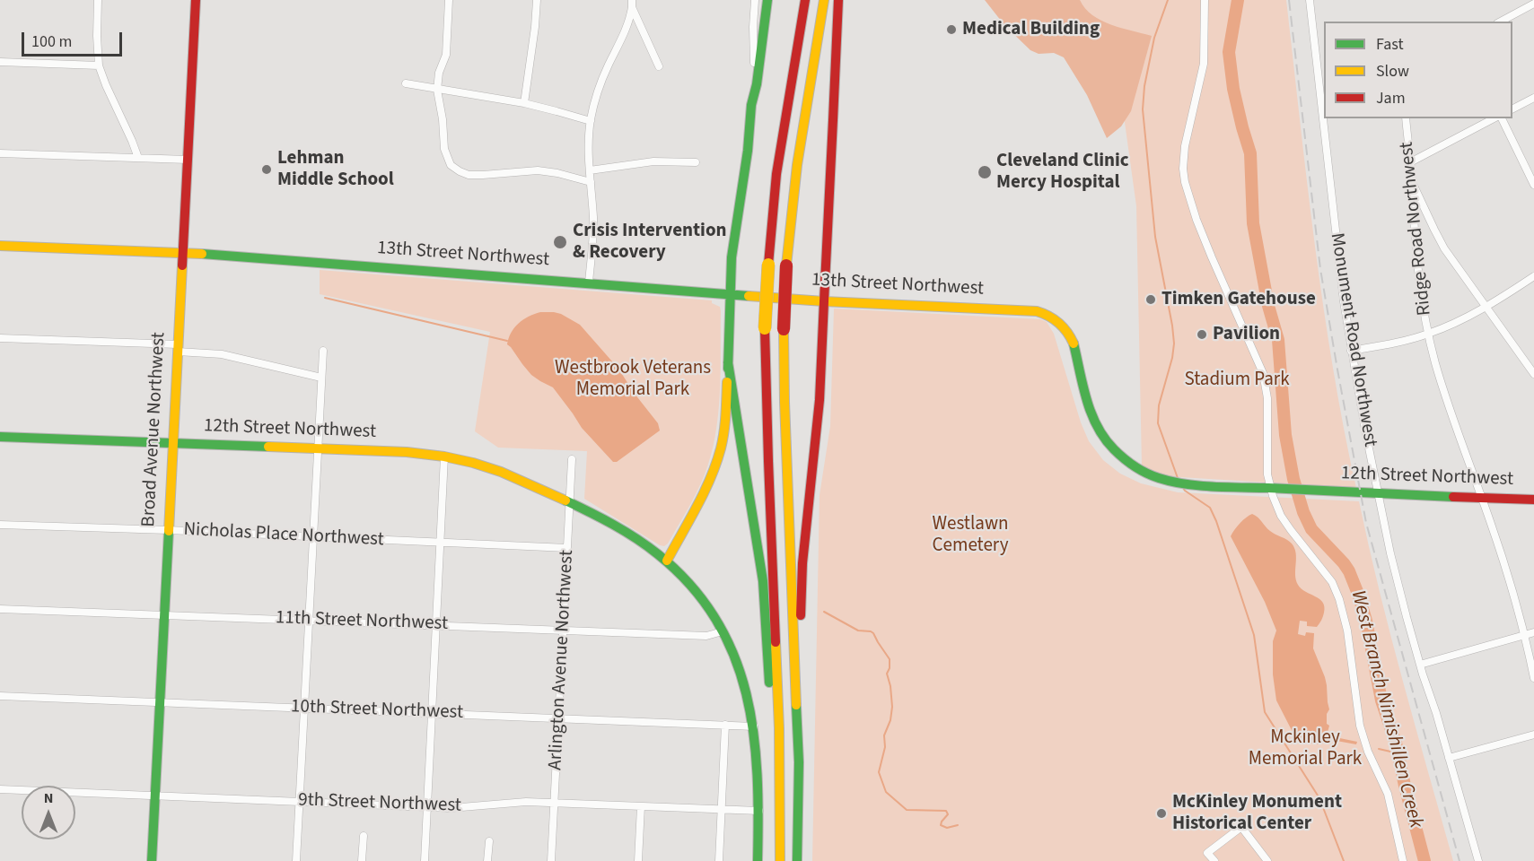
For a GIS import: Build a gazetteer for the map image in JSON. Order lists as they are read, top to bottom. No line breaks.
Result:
{"streets":{"main road":["13th Street Northwest","Broad Avenue Northwest","12th Street Northwest"],"street":["Ridge Road Northwest","Monument Road Northwest","Nicholas Place Northwest","11th Street Northwest","Arlington Avenue Northwest","10th Street Northwest","9th Street Northwest"]},"crossings":[["Ridge Road Northwest","12th Street Northwest"],["13th Street Northwest","Broad Avenue Northwest"],["13th Street Northwest","12th Street Northwest"],["Monument Road Northwest","12th Street Northwest"],["Broad Avenue Northwest","12th Street Northwest"],["Broad Avenue Northwest","Nicholas Place Northwest"],["Broad Avenue Northwest","11th Street Northwest"],["Broad Avenue Northwest","10th Street Northwest"],["Broad Avenue Northwest","9th Street Northwest"],["12th Street Northwest","11th Street Northwest"],["12th Street Northwest","Arlington Avenue Northwest"],["12th Street Northwest","10th Street Northwest"],["12th Street Northwest","9th Street Northwest"],["Nicholas Place Northwest","Arlington Avenue Northwest"],["11th Street Northwest","Arlington Avenue Northwest"],["Arlington Avenue Northwest","10th Street Northwest"],["Arlington Avenue Northwest","9th Street Northwest"]],"water":["West Branch Nimishillen Creek"],"parks":["Westbrook Veterans Memorial Park","Stadium Park","Westlawn Cemetery","Mckinley Memorial Park"],"places":["Medical Building","Lehman Middle School","Cleveland Clinic Mercy Hospital","Crisis Intervention & Recovery","Timken Gatehouse","Pavilion","McKinley Monument Historical Center"],"legend":["Fast","Slow","Jam"],"scale_bar":"100 m","north":"top"}
